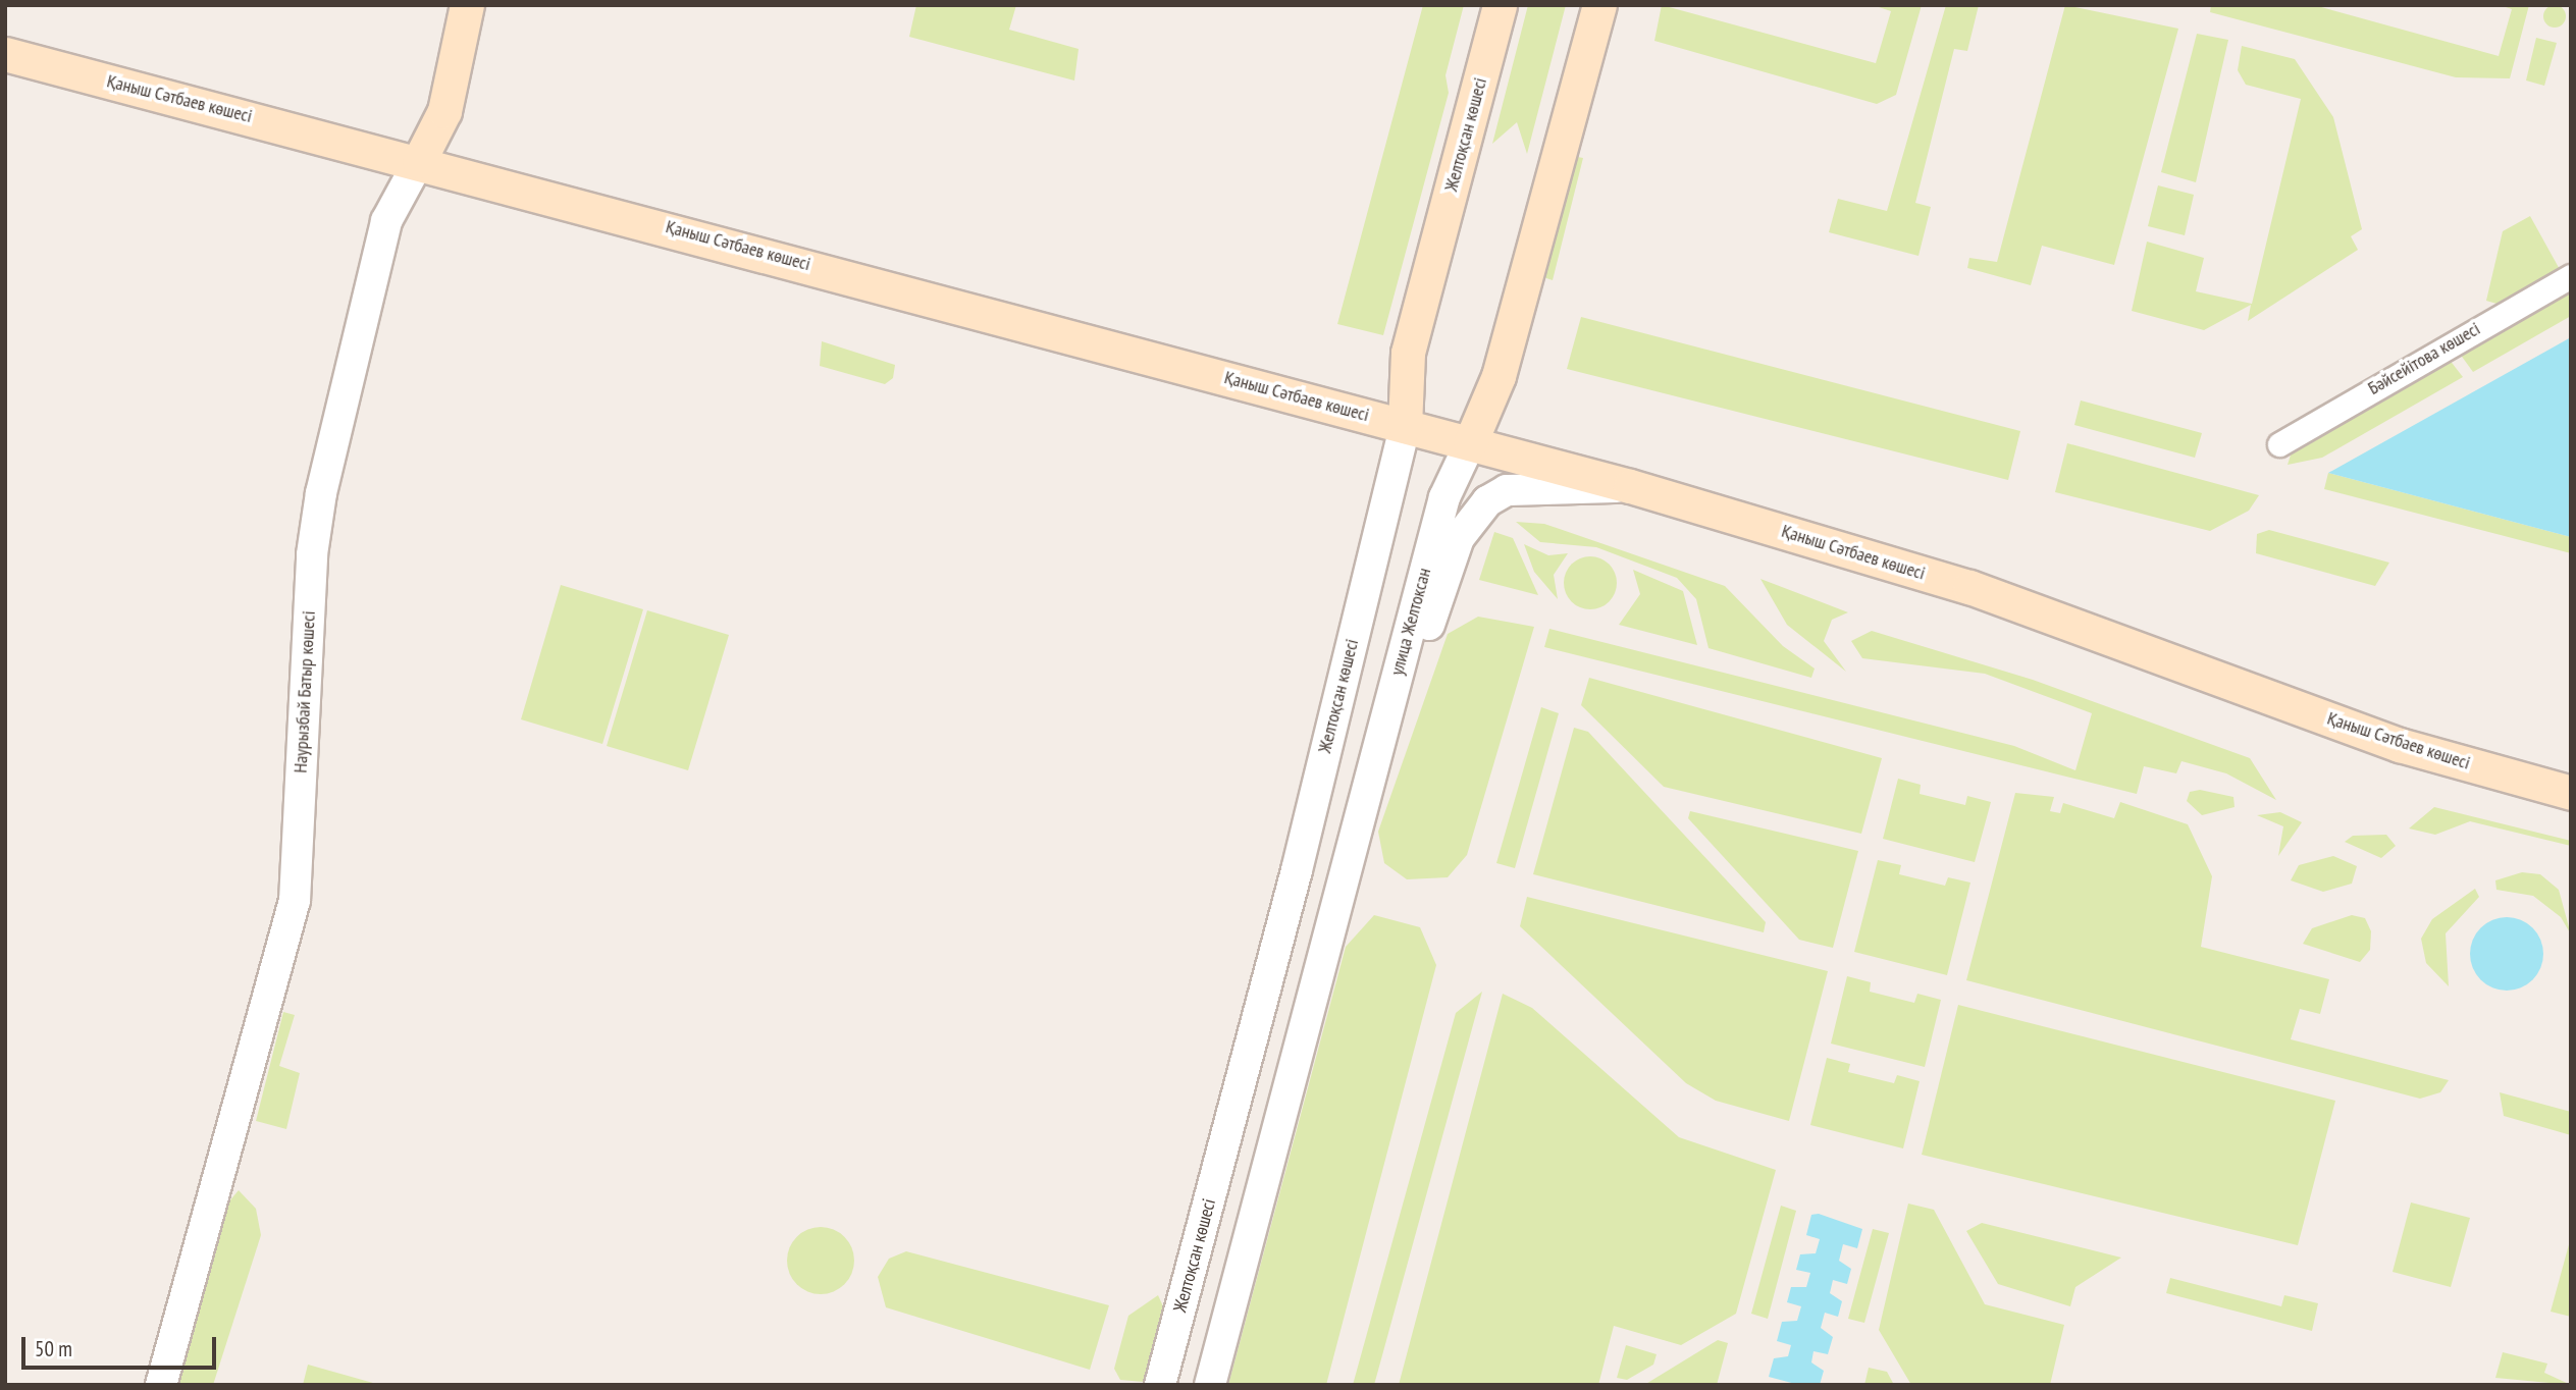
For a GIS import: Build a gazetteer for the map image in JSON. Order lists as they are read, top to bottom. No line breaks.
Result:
{"streets":{"main road":["Қаныш Сәтбаев көшесі","Желтоқсан көшесі","Наурызбай Батыр көшесі"],"street":["Бәйсейітова көшесі","улица Желтоксан"]},"crossings":[["Қаныш Сәтбаев көшесі","Желтоқсан көшесі"],["Қаныш Сәтбаев көшесі","улица Желтоксан"],["Қаныш Сәтбаев көшесі","Наурызбай Батыр көшесі"]],"scale_bar":"50 m"}
